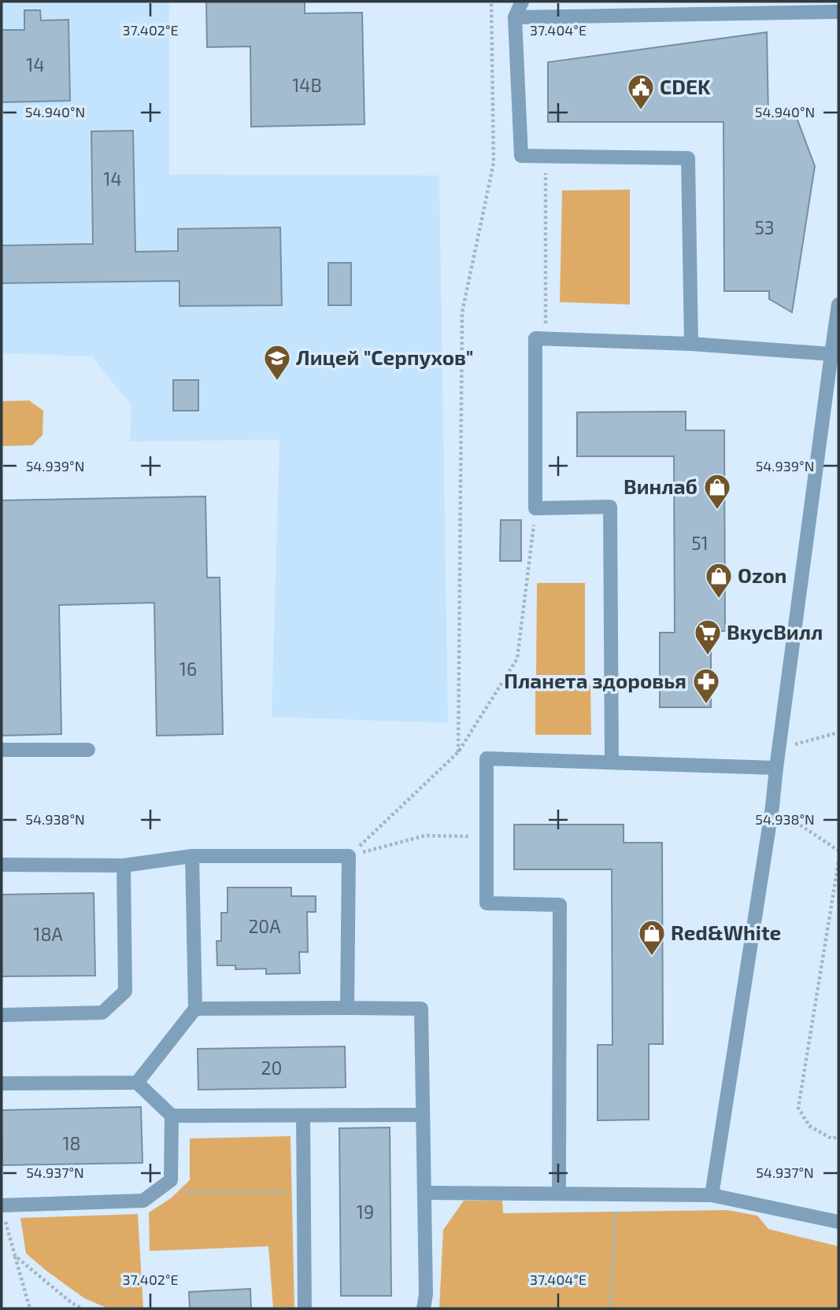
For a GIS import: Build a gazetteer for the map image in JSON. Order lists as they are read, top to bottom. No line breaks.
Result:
{"places":{"public building":["CDEK"],"school or university":["Лицей \"Серпухов\""],"shop":["Винлаб","Ozon","Red&White"],"supermarket":["ВкусВилл"],"pharmacy":["Планета здоровья"]},"house_numbers":["14","14В","14","53","51","16","20А","18А","20","18","19"],"coordinates":["37.402°E","37.404°E","54.940°N","54.939°N","54.938°N","54.937°N"]}
